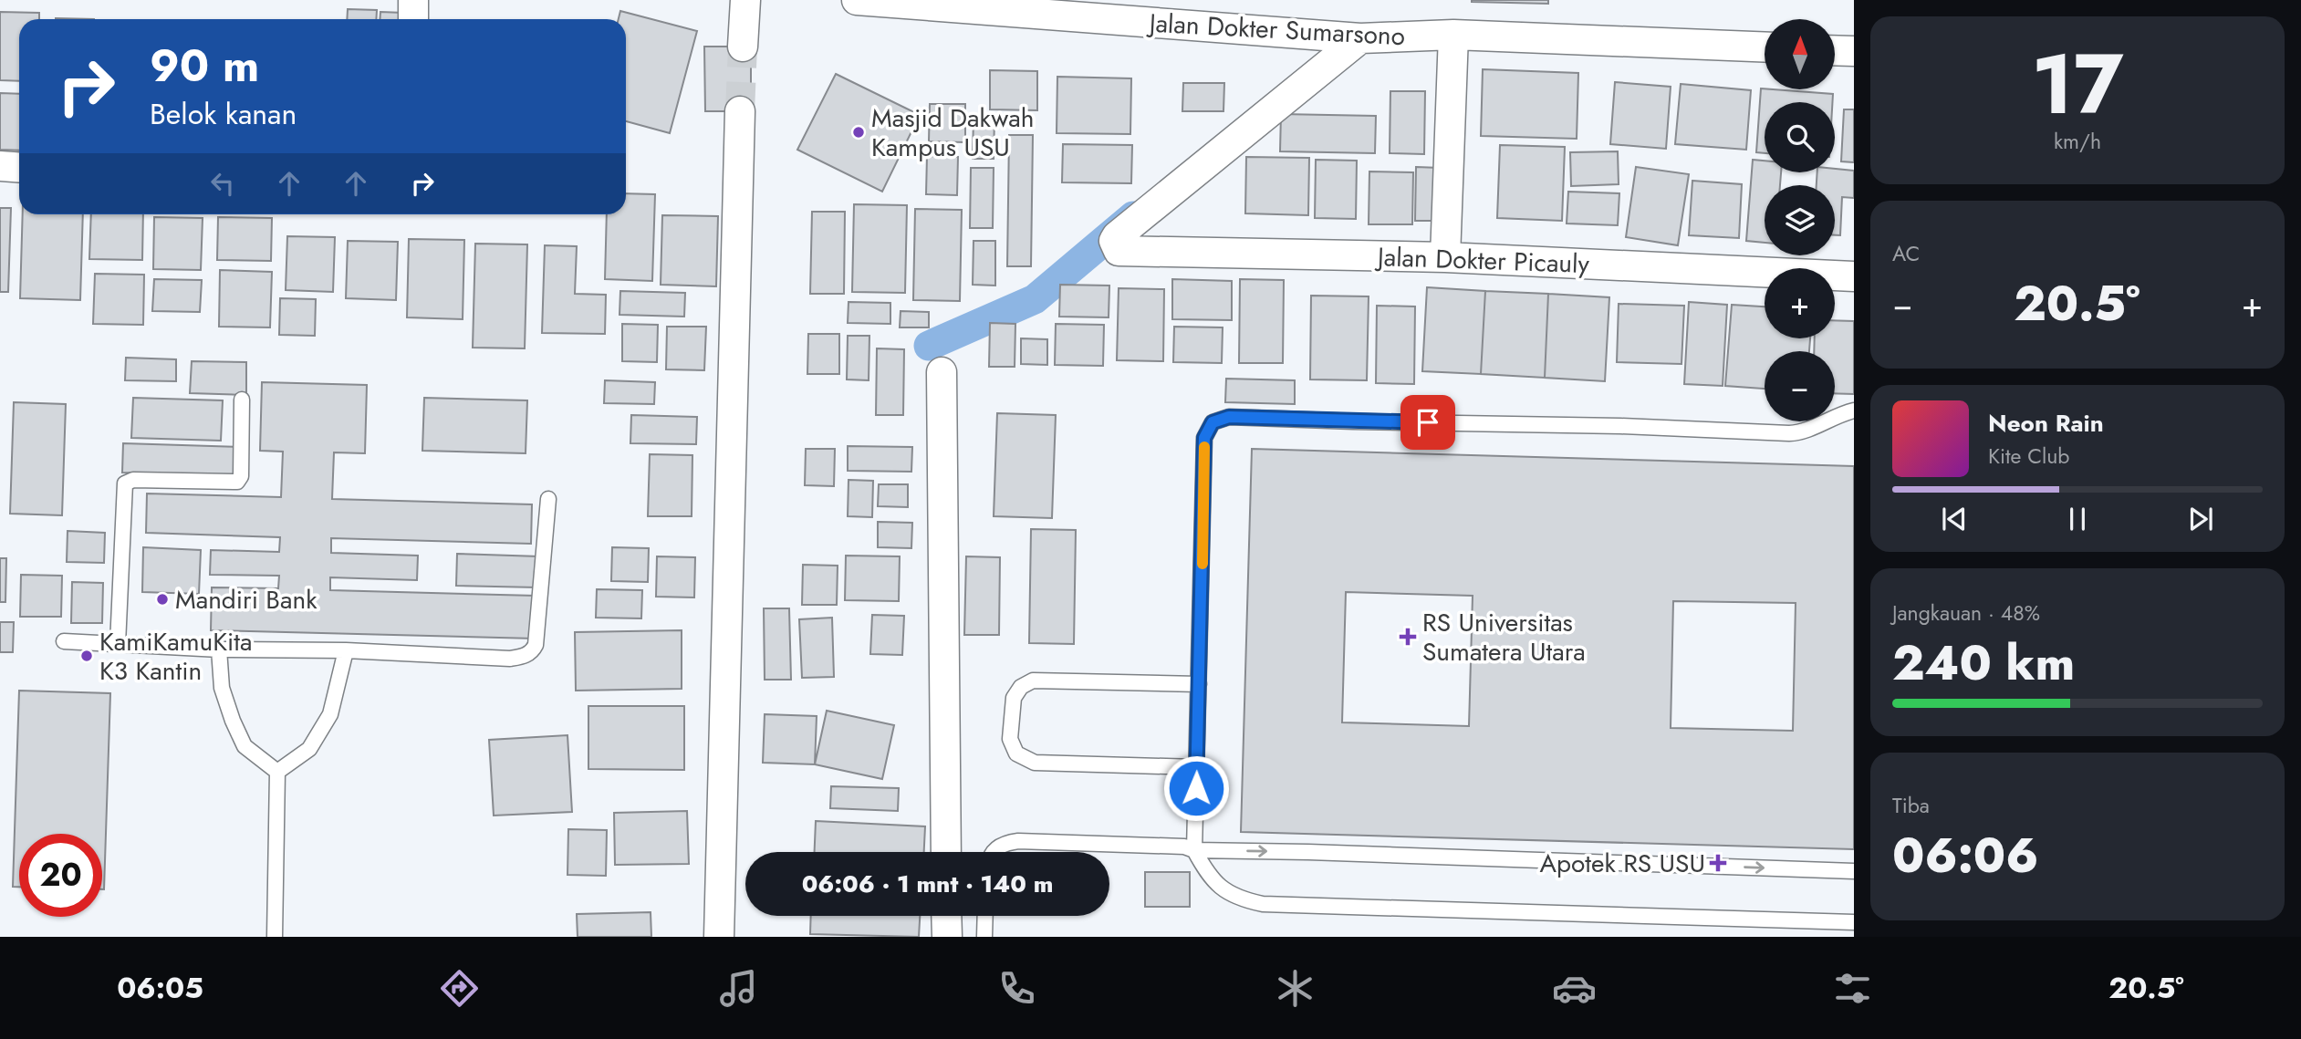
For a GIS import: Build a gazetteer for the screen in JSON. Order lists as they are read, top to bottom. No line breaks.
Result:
{"streets":{"street":["Jalan Dokter Sumarsono","Jalan Dokter Picauly"]},"crossings":[["Jalan Dokter Sumarsono","Jalan Dokter Picauly"]],"places":{"other":["Masjid Dakwah Kampus USU","Mandiri Bank","KamiKamuKita K3 Kantin"],"health":["RS Universitas Sumatera Utara","Apotek RS USU"]},"north":"top","page":{"tile":[["17","km/h"],"AC",["Jangkauan · 48%","240 km"],["Tiba","06:06"]],"map_buttons":["+","−"],"turn":["90 m","Belok kanan"],"heat":["−","20.5°","+"],"song":["Neon Rain","Kite Club"],"limit":"20","trip":"06:06 · 1 mnt · 140 m","tabs":["06:05","20.5°"]}}
